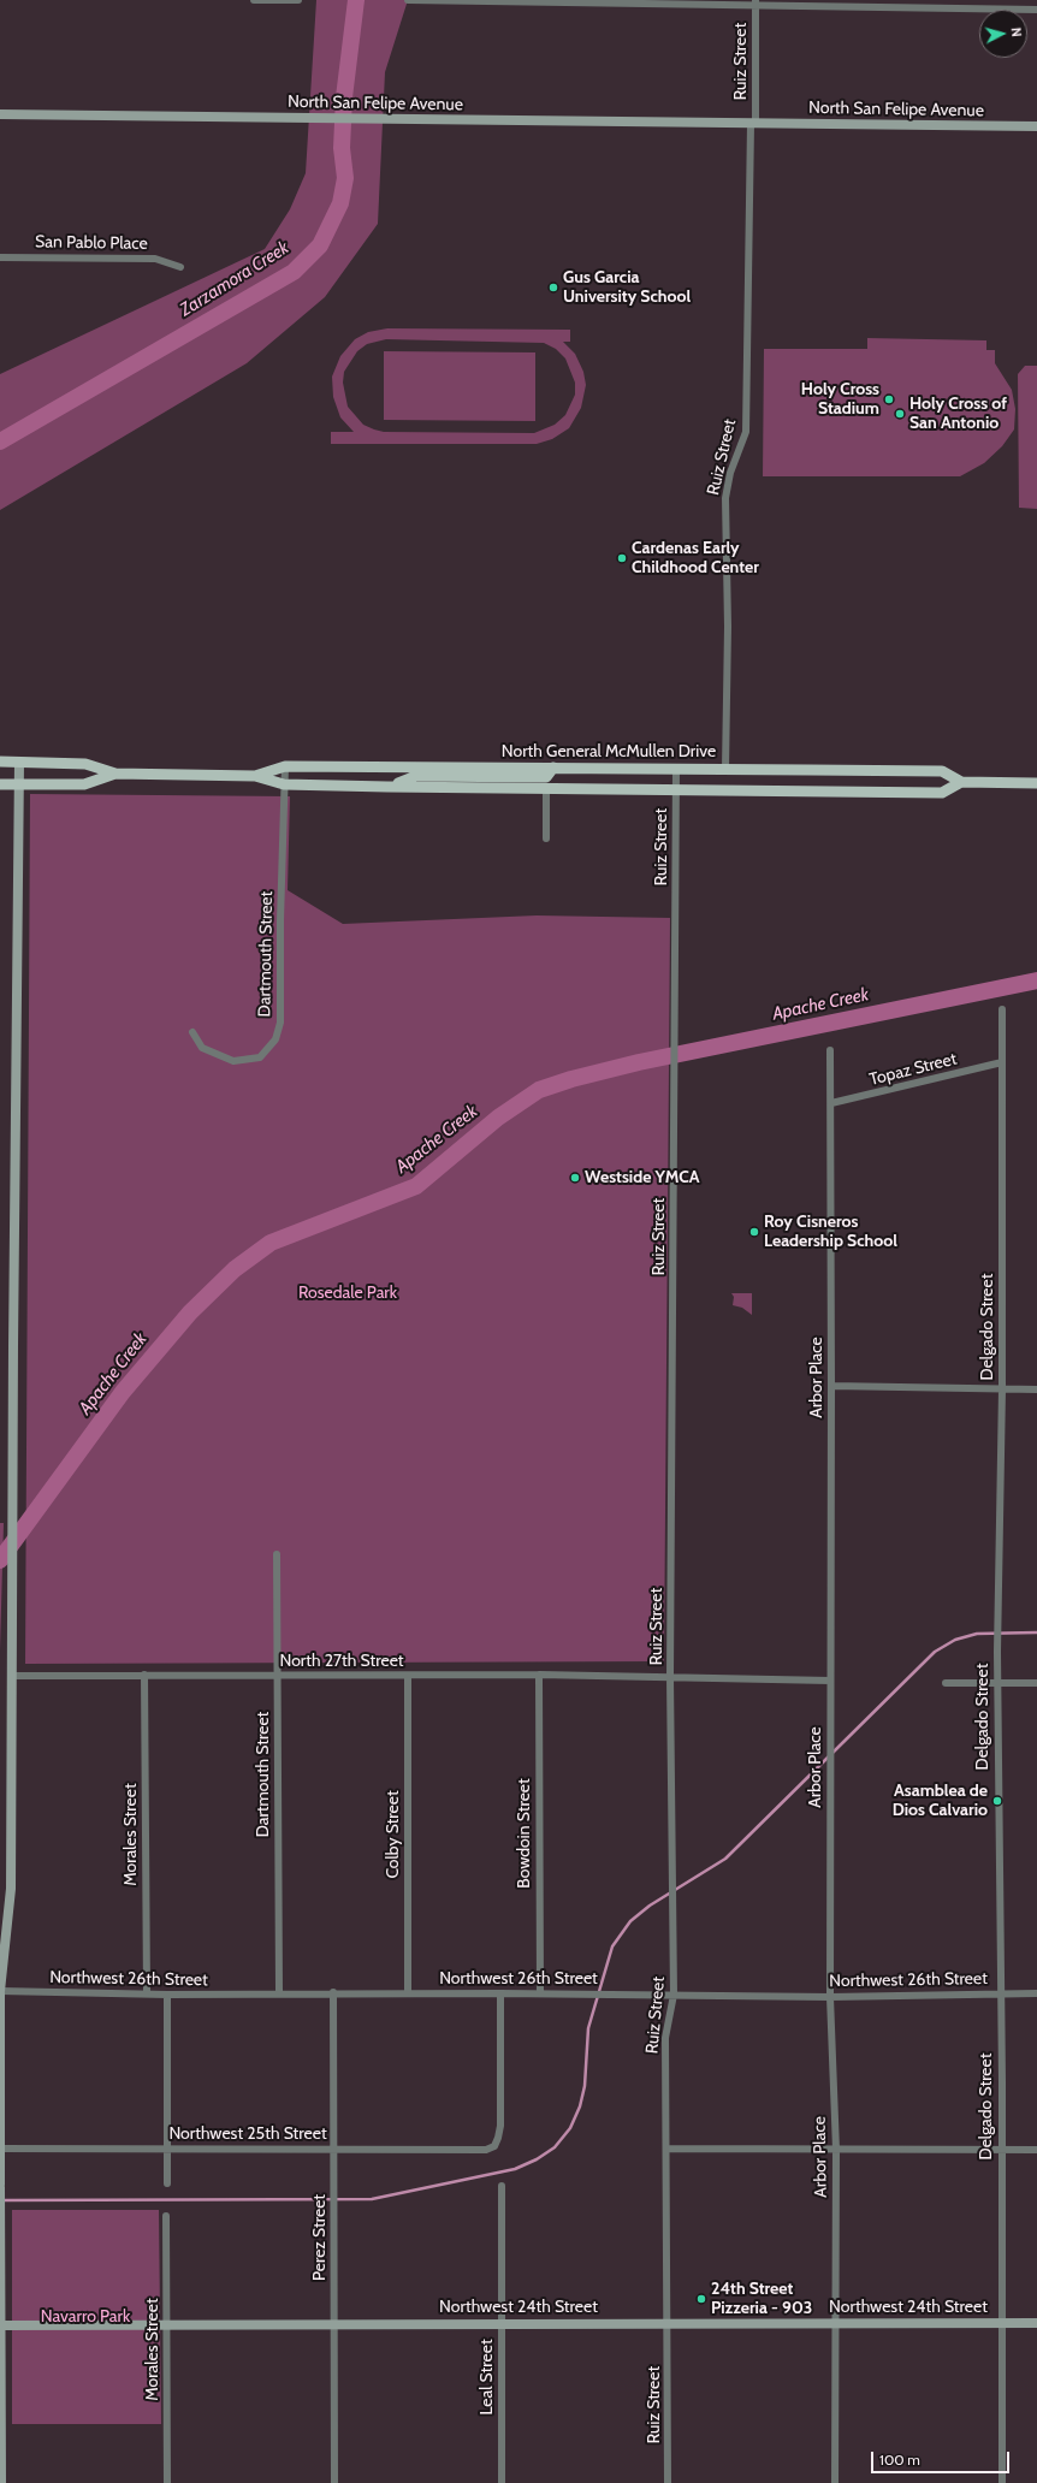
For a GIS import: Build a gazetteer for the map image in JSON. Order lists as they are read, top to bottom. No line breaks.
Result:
{"streets":{"main road":["North General McMullen Drive"],"street":["Ruiz Street","North San Felipe Avenue","San Pablo Place","Dartmouth Street","Topaz Street","Delgado Street","Arbor Place","North 27th Street","Bowdoin Street","Morales Street","Colby Street","Northwest 26th Street","Northwest 25th Street","Perez Street","Northwest 24th Street","Leal Street"]},"crossings":[["Ruiz Street","North San Felipe Avenue"],["Ruiz Street","North General McMullen Drive"],["Ruiz Street","North 27th Street"],["Ruiz Street","Northwest 26th Street"],["Ruiz Street","Northwest 24th Street"],["North General McMullen Drive","Dartmouth Street"],["Dartmouth Street","North 27th Street"],["Dartmouth Street","Northwest 26th Street"],["Topaz Street","Delgado Street"],["Topaz Street","Arbor Place"],["Delgado Street","Northwest 26th Street"],["Delgado Street","Northwest 24th Street"],["Arbor Place","North 27th Street"],["Arbor Place","Northwest 26th Street"],["Arbor Place","Northwest 24th Street"],["North 27th Street","Bowdoin Street"],["North 27th Street","Morales Street"],["North 27th Street","Colby Street"],["Bowdoin Street","Northwest 26th Street"],["Morales Street","Northwest 26th Street"],["Morales Street","Northwest 24th Street"],["Colby Street","Northwest 26th Street"],["Northwest 26th Street","Northwest 25th Street"],["Northwest 26th Street","Perez Street"],["Northwest 25th Street","Perez Street"],["Perez Street","Northwest 24th Street"],["Northwest 24th Street","Leal Street"]],"water":["Zarzamora Creek","Apache Creek"],"parks":["Rosedale Park","Navarro Park"],"places":["Gus Garcia University School","Holy Cross Stadium","Holy Cross of San Antonio","Cardenas Early Childhood Center","Westside YMCA","Roy Cisneros Leadership School","Asamblea de Dios Calvario","24th Street Pizzeria - 903"],"scale_bar":"100 m","north":"right"}
